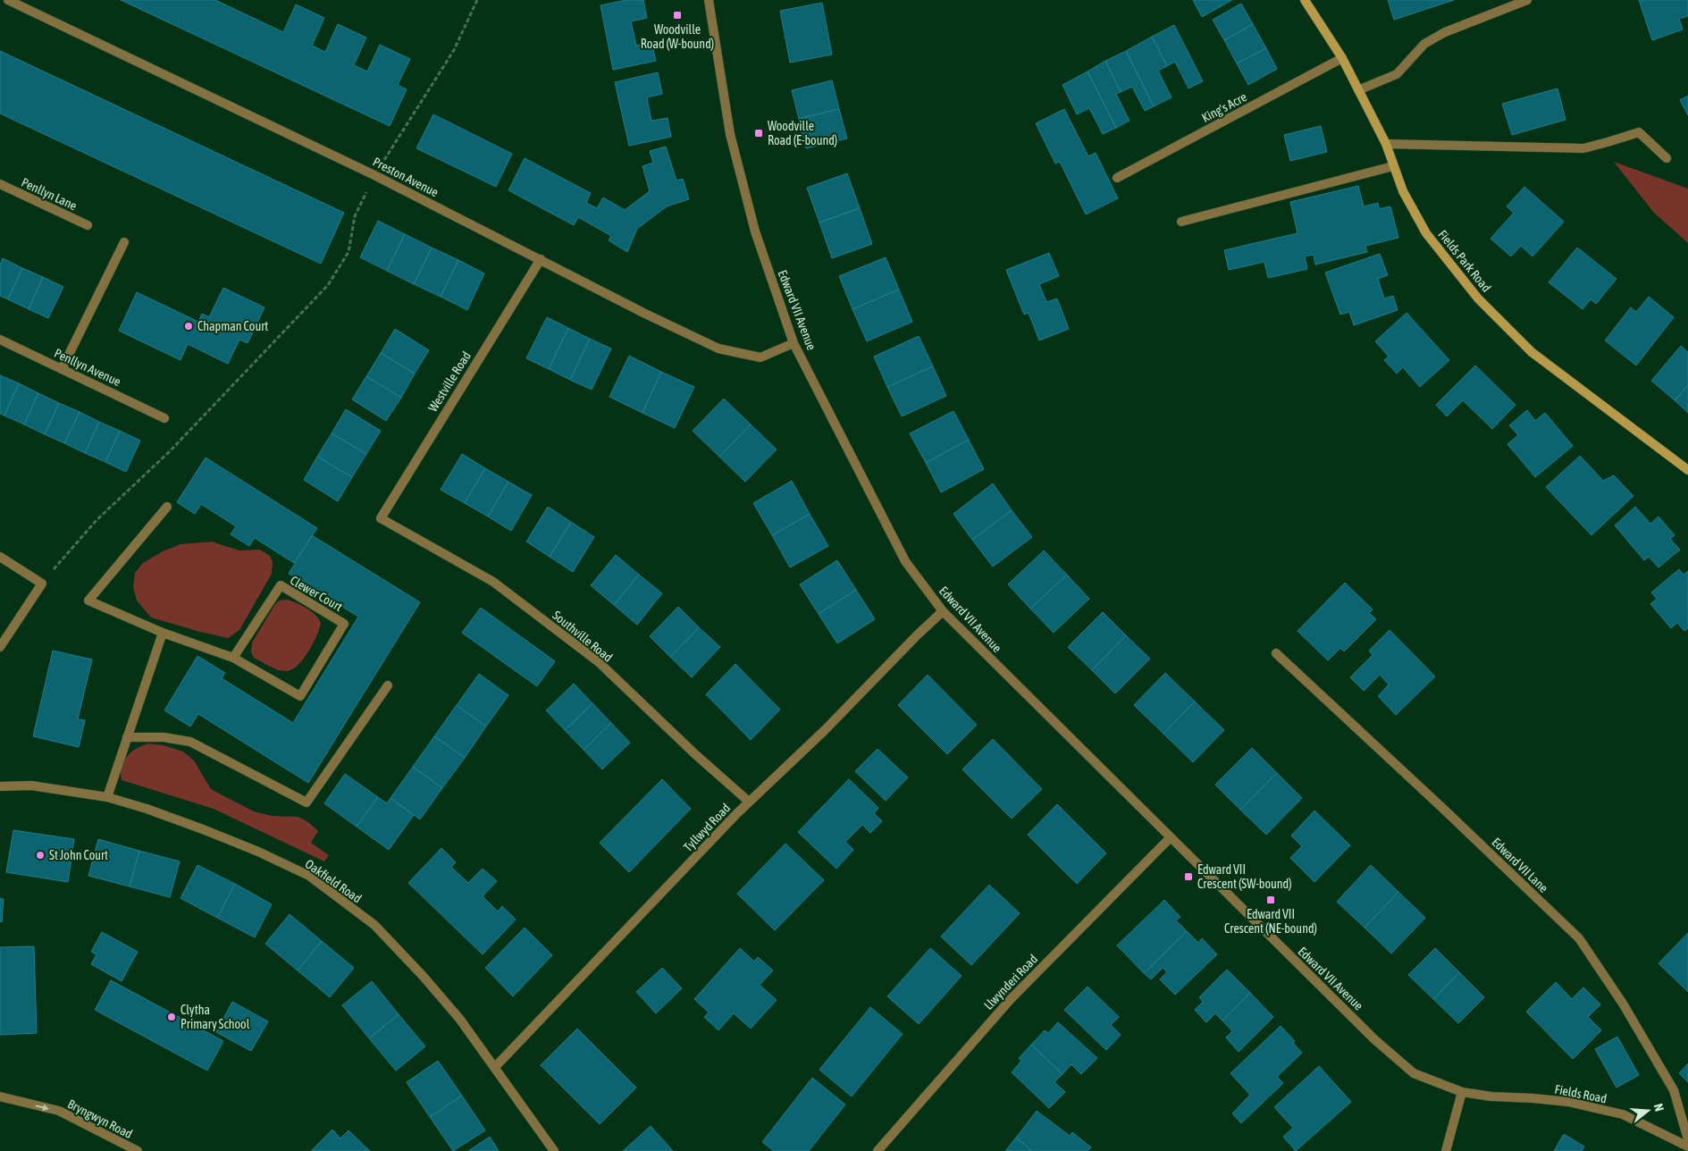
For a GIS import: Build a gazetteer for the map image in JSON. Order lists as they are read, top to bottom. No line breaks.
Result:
{"streets":{"main road":["Fields Park Road"],"street":["King's Acre","Preston Avenue","Penllyn Lane","Edward VII Avenue","Penllyn Avenue","Westville Road","Clewer Court","Southville Road","Tyllwyd Road","Edward VII Lane","Oakfield Road","Llwynderi Road","Fields Road","Bryngwyn Road"]},"crossings":[["King's Acre","Fields Park Road"],["Preston Avenue","Edward VII Avenue"],["Preston Avenue","Westville Road"],["Edward VII Avenue","Tyllwyd Road"],["Edward VII Avenue","Llwynderi Road"],["Edward VII Avenue","Fields Road"],["Westville Road","Southville Road"],["Southville Road","Tyllwyd Road"],["Tyllwyd Road","Oakfield Road"]],"one_way":["Bryngwyn Road"],"places":{"transit":["Woodville Road (W-bound)","Woodville Road (E-bound)","Edward VII Crescent (SW-bound)","Edward VII Crescent (NE-bound)"],"other":["Chapman Court","St John Court","Clytha Primary School"]},"north":"right"}
